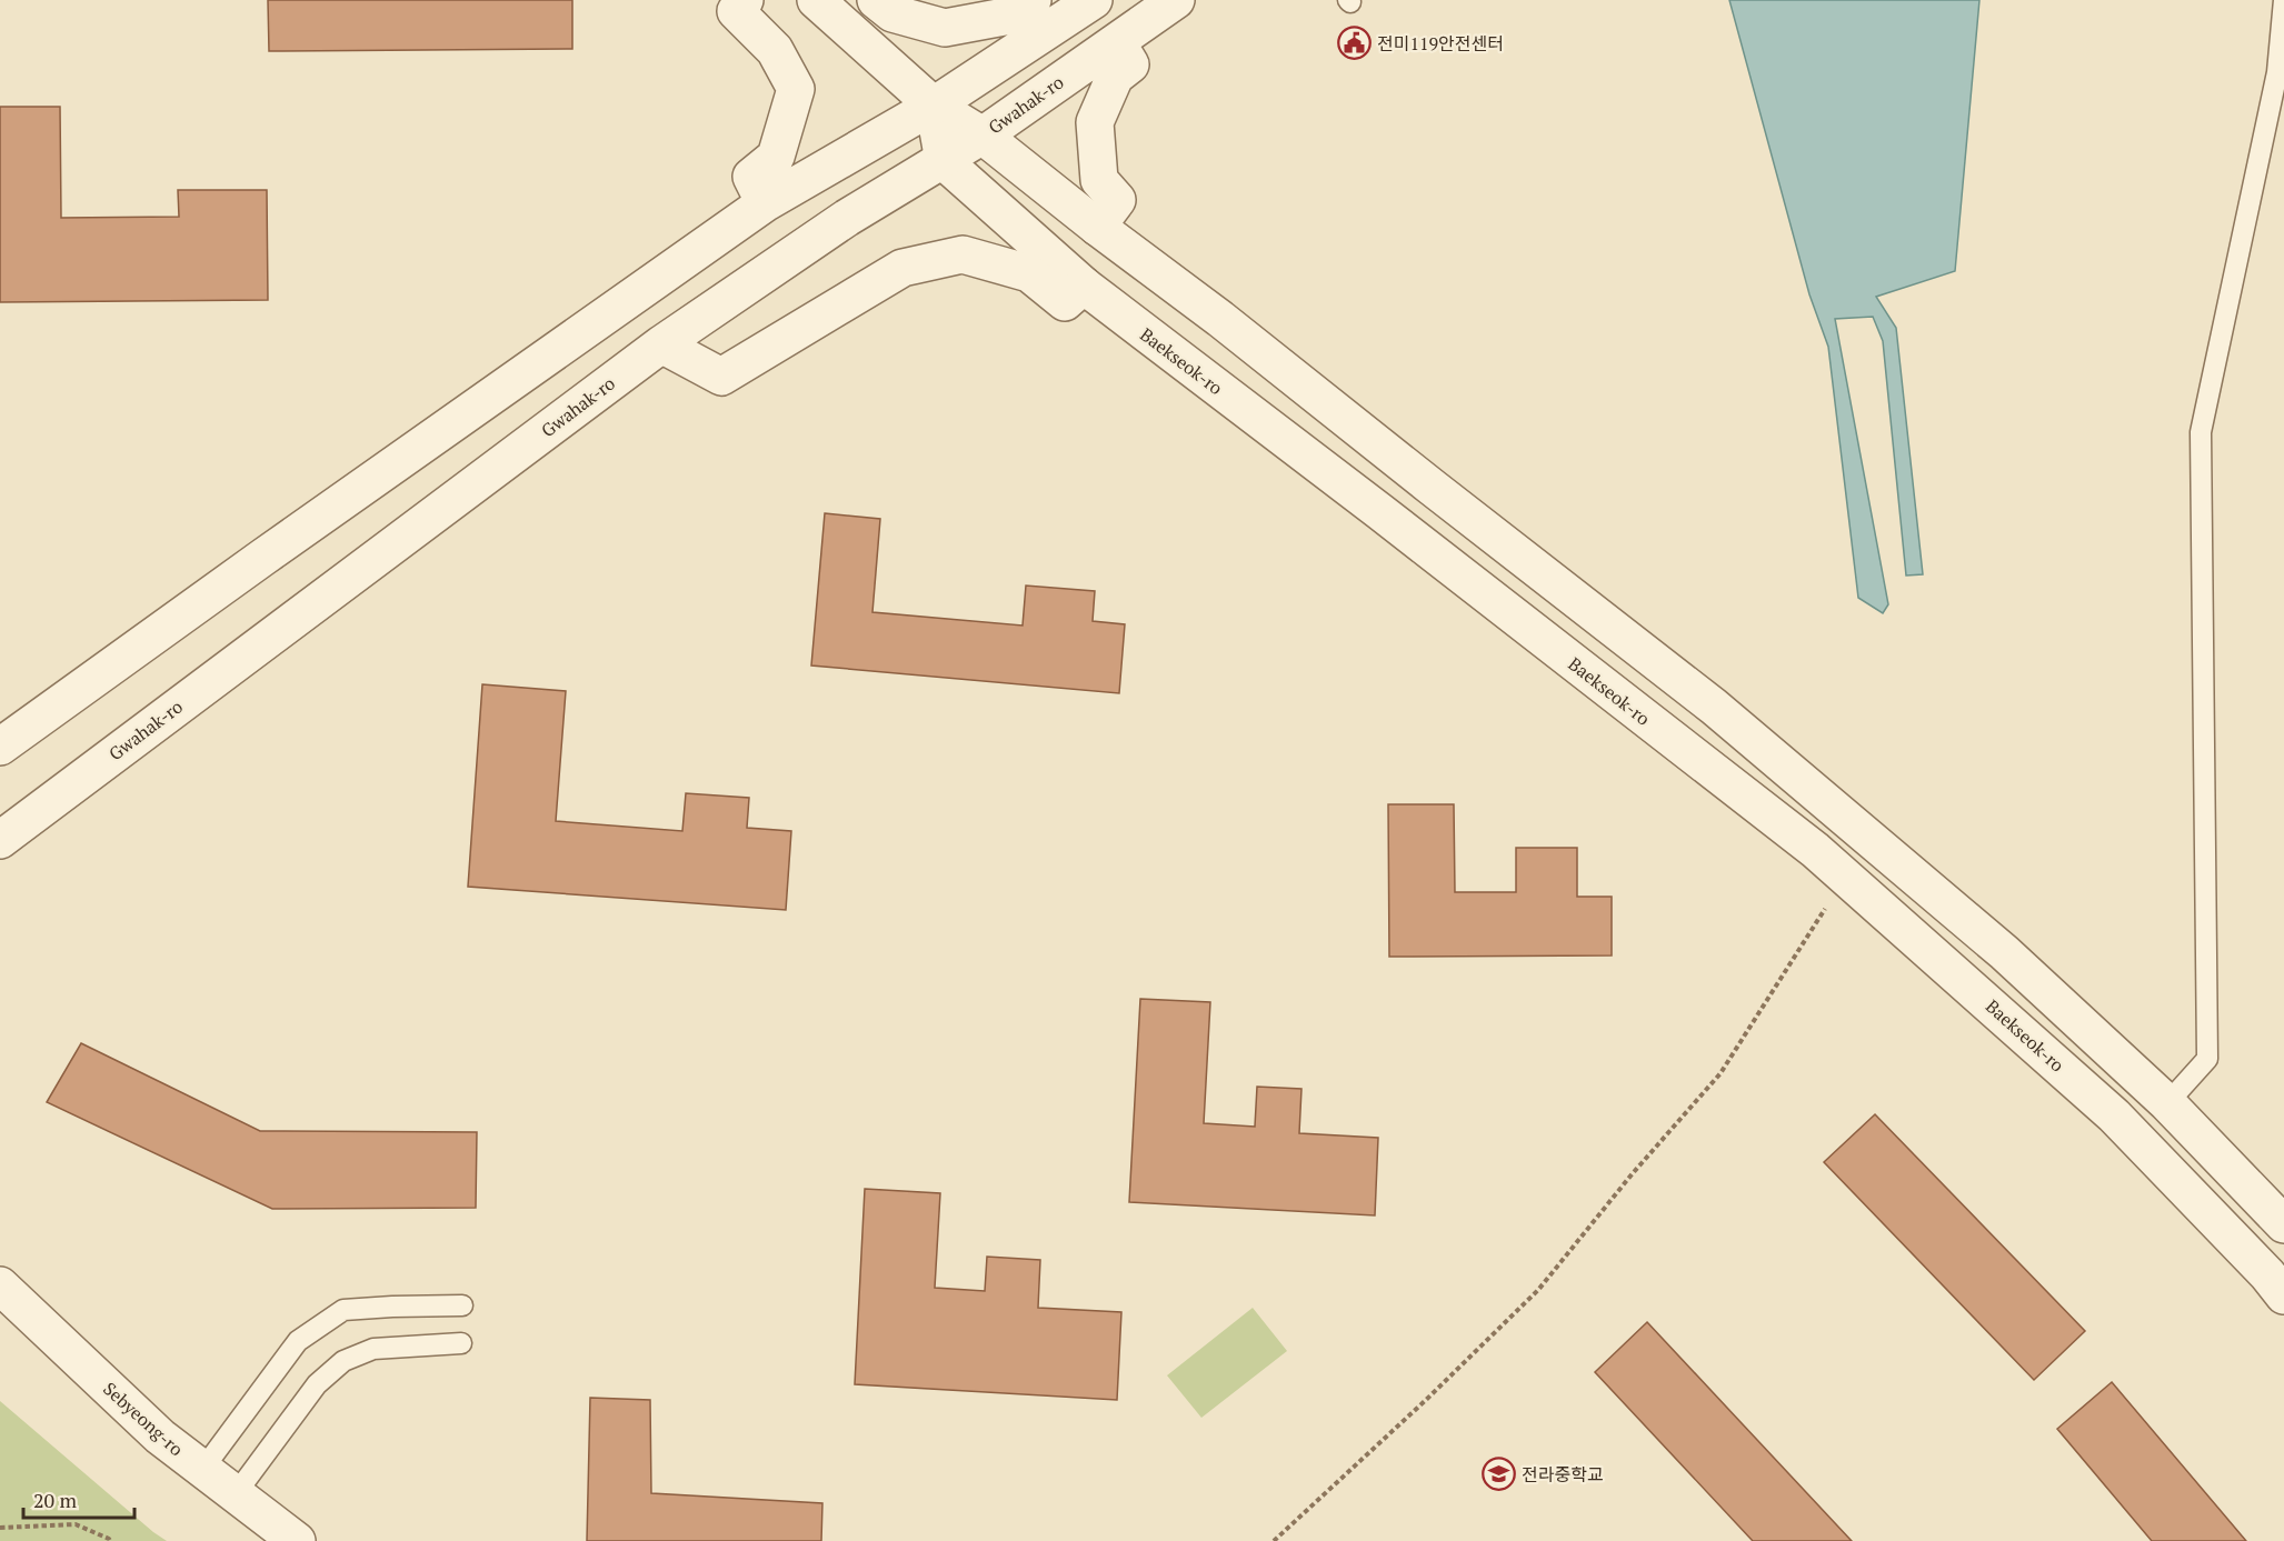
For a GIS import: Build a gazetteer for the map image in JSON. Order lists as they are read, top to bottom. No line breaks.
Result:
{"streets":{"street":["Gwahak-ro","Baekseok-ro","Sebyeong-ro"]},"crossings":[["Gwahak-ro","Baekseok-ro"]],"places":{"public building":["전미119안전센터"],"school or university":["전라중학교"]},"scale_bar":"20 m"}
